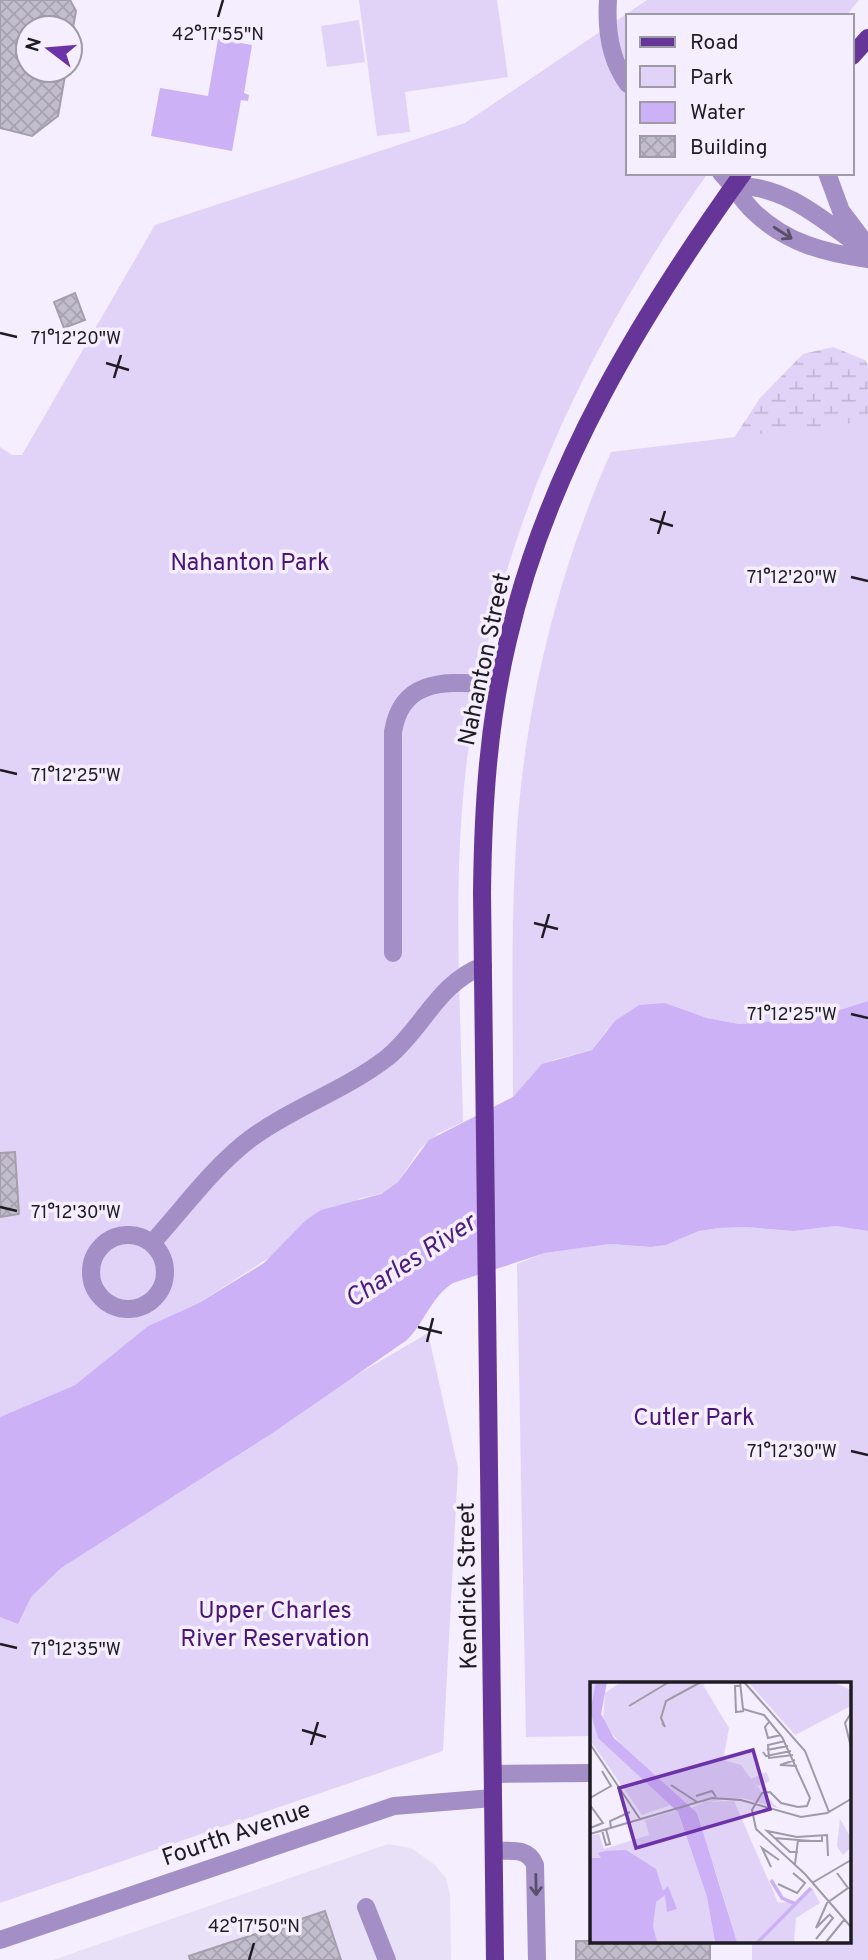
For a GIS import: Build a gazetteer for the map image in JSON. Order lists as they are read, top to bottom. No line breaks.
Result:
{"streets":{"main road":["Nahanton Street","Kendrick Street"],"street":["Fourth Avenue"]},"crossings":[["Nahanton Street","Kendrick Street"],["Kendrick Street","Fourth Avenue"]],"water":["Charles River"],"parks":["Nahanton Park","Cutler Park","Upper Charles River Reservation"],"legend":["Road","Park","Water","Building"],"north":"left","coordinates":["42°17'55\"N","71°12'20\"W","71°12'25\"W","71°12'30\"W","71°12'35\"W","42°17'50\"N"]}
